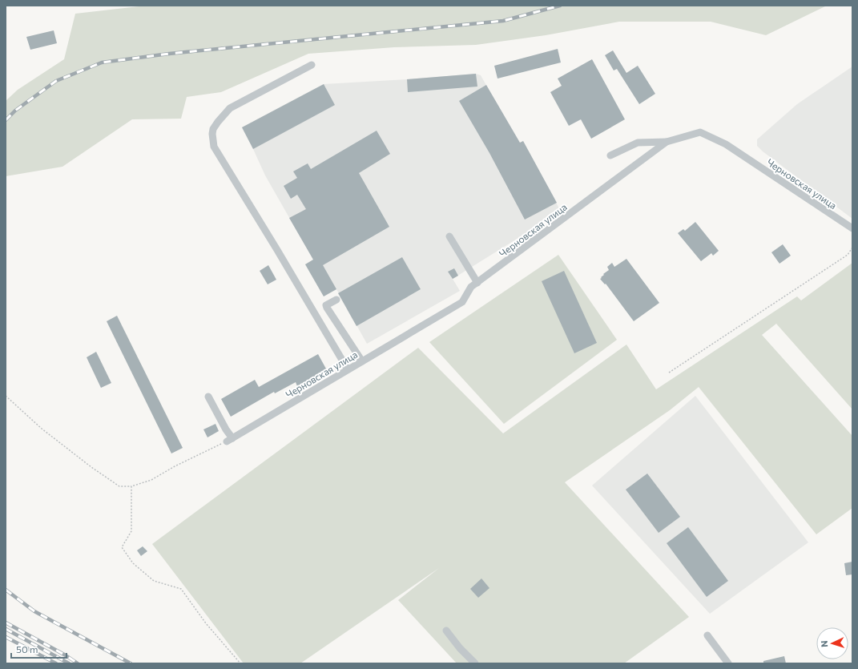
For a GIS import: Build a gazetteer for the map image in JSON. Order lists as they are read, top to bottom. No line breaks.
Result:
{"streets":{"street":["Черновская улица"]},"scale_bar":"50 m","north":"left"}
